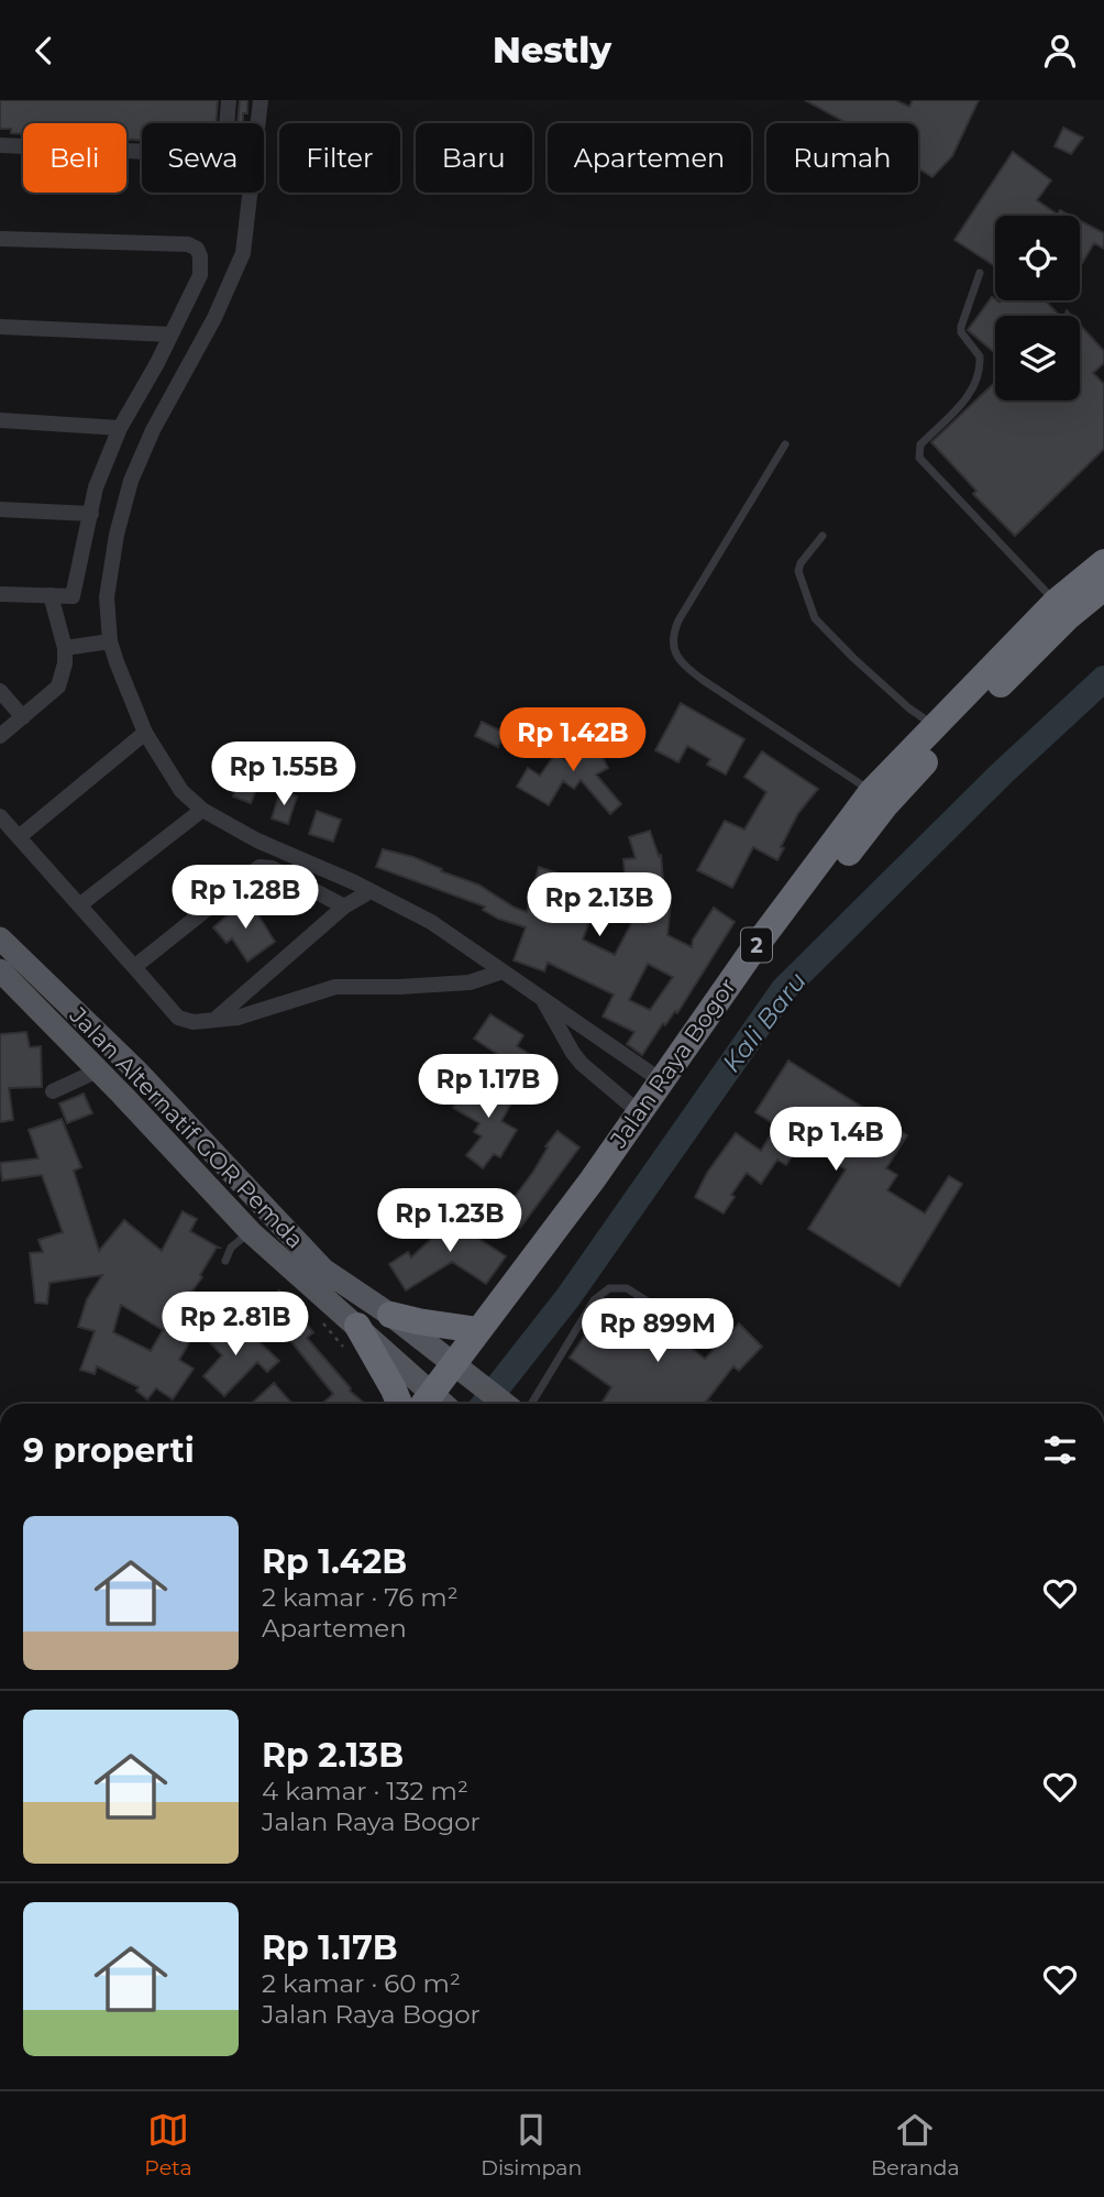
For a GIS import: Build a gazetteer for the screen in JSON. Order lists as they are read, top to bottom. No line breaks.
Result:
{"streets":{"highway":["2","Jalan Raya Bogor"],"main road":["Jalan Alternatif GOR Pemda"]},"crossings":[["Jalan Raya Bogor","Jalan Alternatif GOR Pemda"]],"water":["Kali Baru"],"page":{"header":"Nestly","chip":["Beli","Sewa","Filter","Baru","Apartemen","Rumah"],"price":["Rp 1.42B","Rp 1.55B","Rp 1.28B","Rp 2.13B","Rp 1.17B","Rp 1.4B","Rp 1.23B","Rp 2.81B","Rp 899M"],"heading":"9 properti","list":[{"name":"Rp 1.42B","note":"2 kamar · 76 m² · Apartemen"},{"name":"Rp 2.13B","note":"4 kamar · 132 m² · Jalan Raya Bogor"},{"name":"Rp 1.17B","note":"2 kamar · 60 m² · Jalan Raya Bogor"}],"tabs":["Peta","Disimpan","Beranda"]}}
